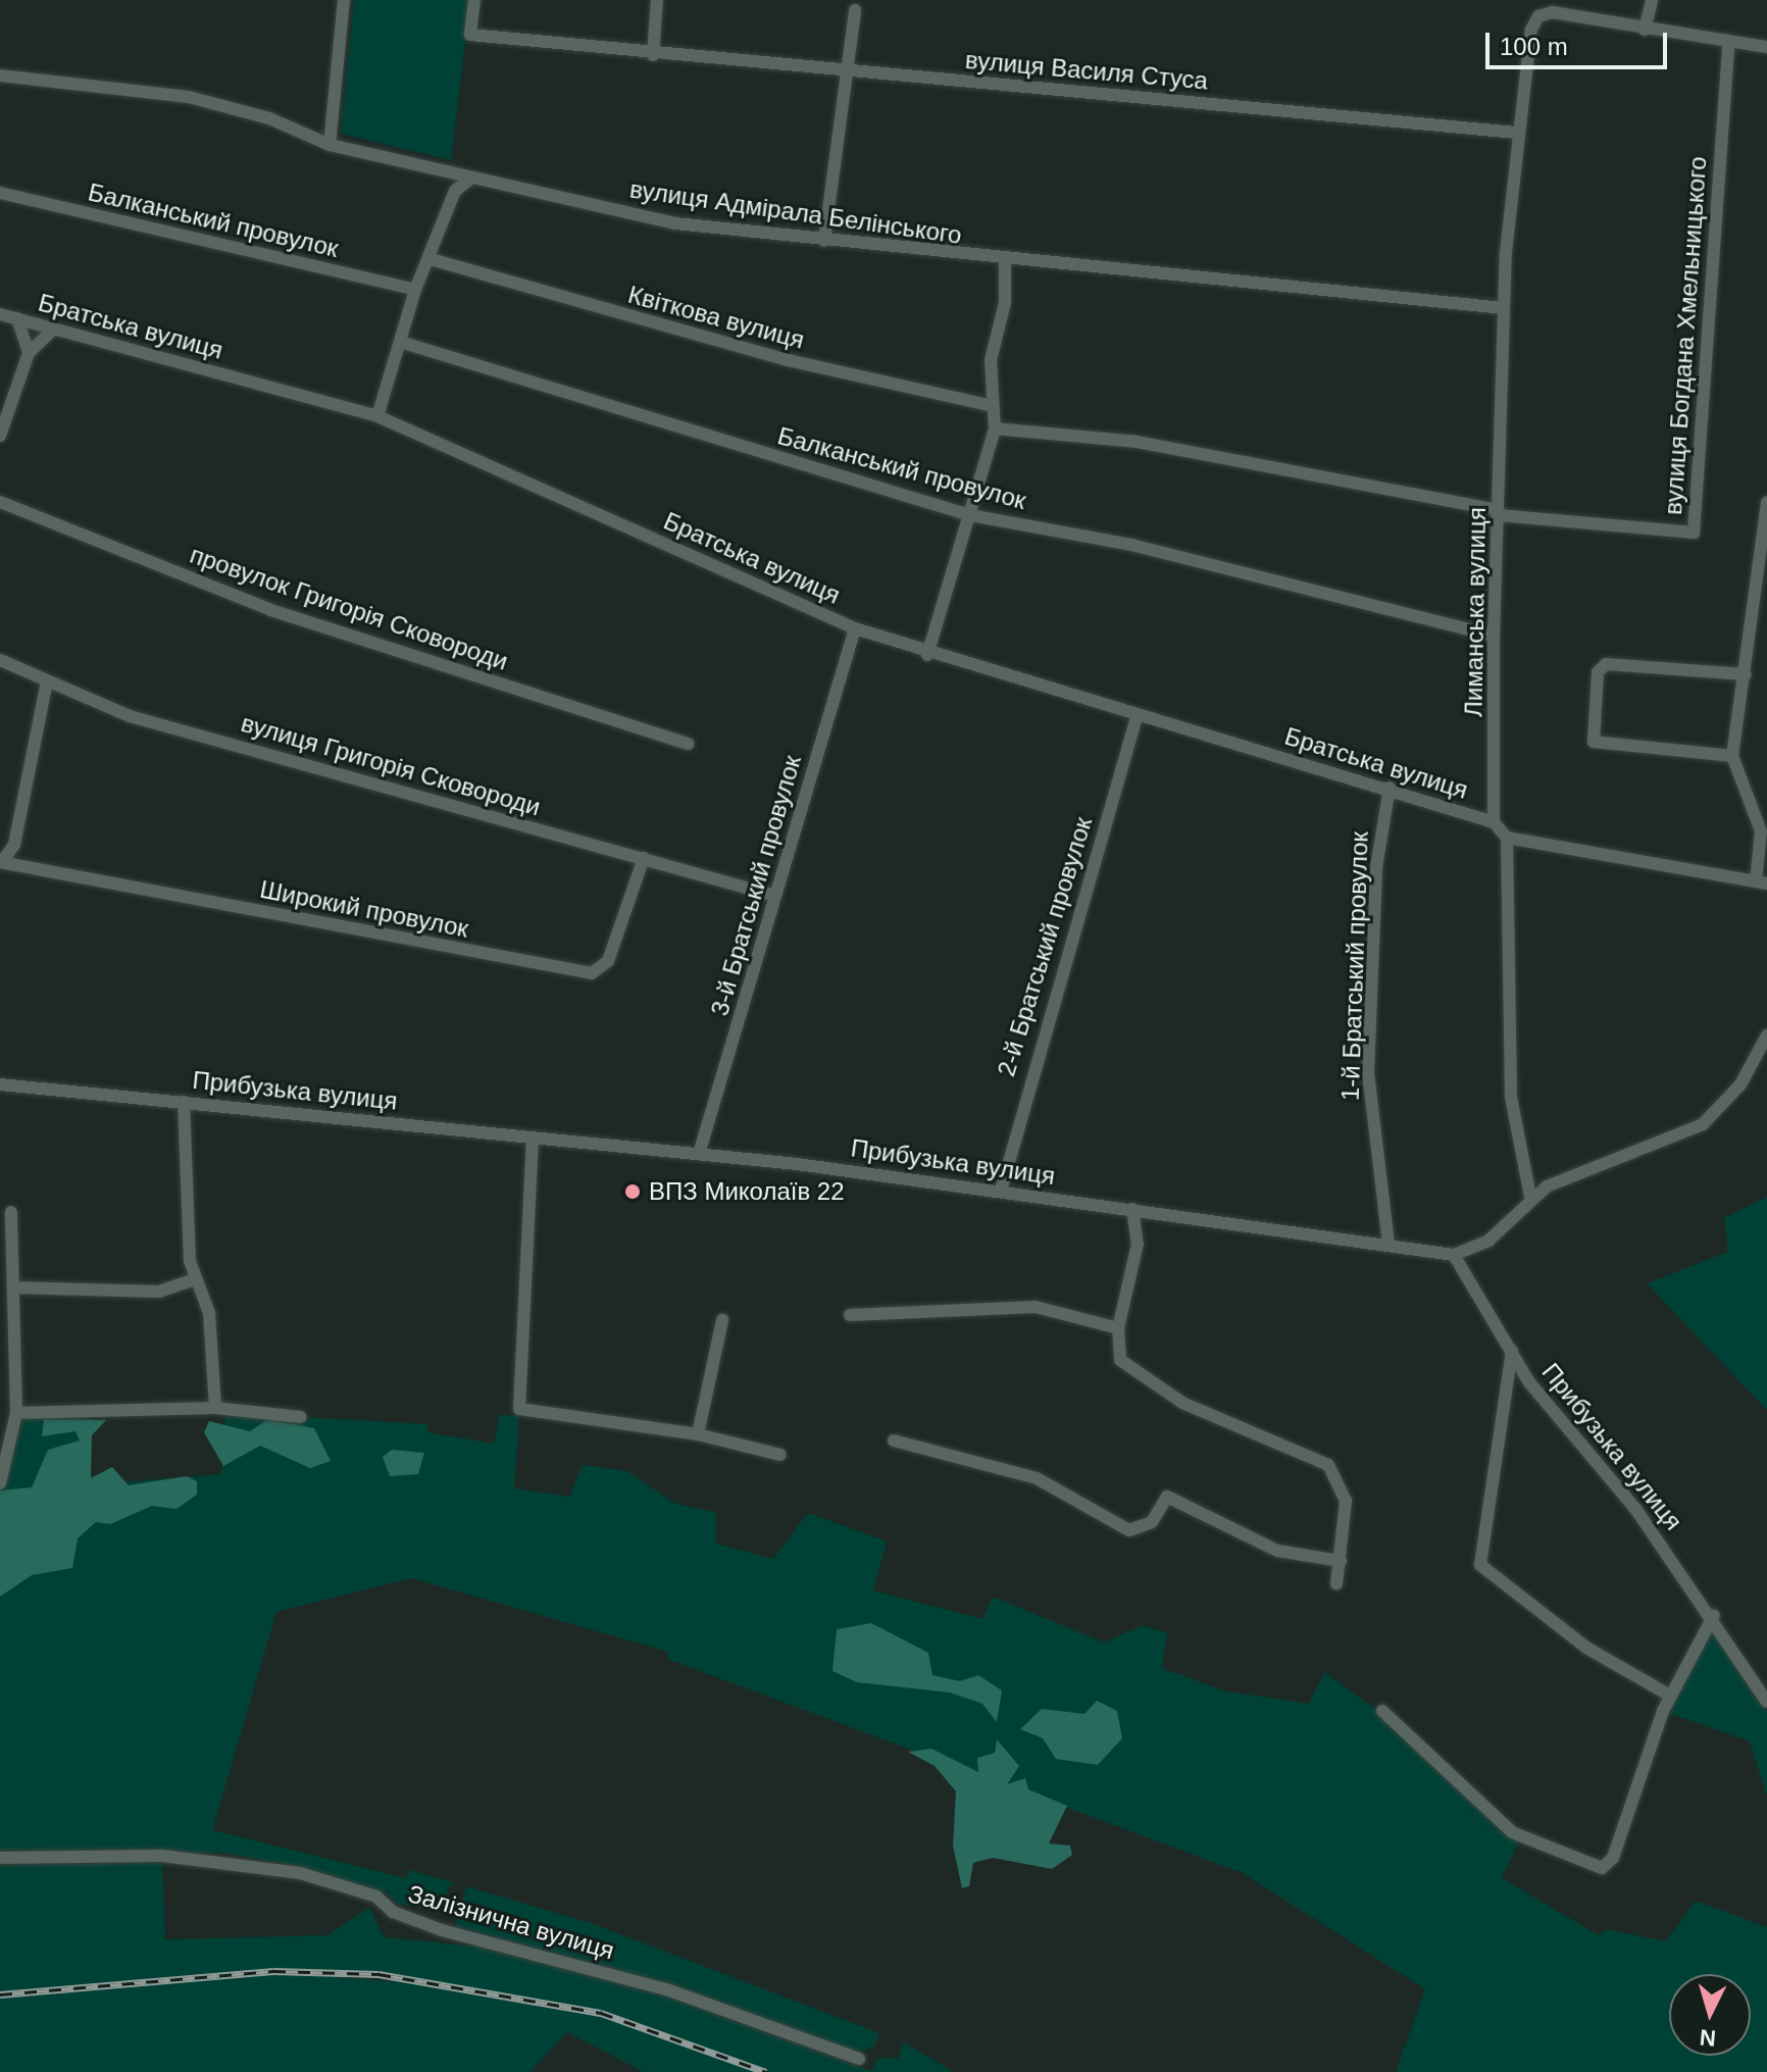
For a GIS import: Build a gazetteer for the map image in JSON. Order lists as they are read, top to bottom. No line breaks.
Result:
{"streets":{"street":["вулиця Василя Стуса","вулиця Адмірала Белінського","Балканський провулок","Квіткова вулиця","Братська вулиця","вулиця Богдана Хмельницького","провулок Григорія Сковороди","Лиманська вулиця","вулиця Григорія Сковороди","3-й Братський провулок","Широкий провулок","2-й Братський провулок","1-й Братський провулок","Прибузька вулиця","Залізнична вулиця"]},"crossings":[["вулиця Василя Стуса","Лиманська вулиця"],["вулиця Адмірала Белінського","Лиманська вулиця"],["Балканський провулок","Лиманська вулиця"],["Братська вулиця","Лиманська вулиця"],["Братська вулиця","3-й Братський провулок"],["Братська вулиця","2-й Братський провулок"],["Братська вулиця","1-й Братський провулок"],["вулиця Богдана Хмельницького","Лиманська вулиця"],["вулиця Григорія Сковороди","3-й Братський провулок"],["вулиця Григорія Сковороди","Широкий провулок"],["3-й Братський провулок","Прибузька вулиця"],["2-й Братський провулок","Прибузька вулиця"],["1-й Братський провулок","Прибузька вулиця"]],"places":["ВПЗ Миколаїв 22"],"scale_bar":"100 m","north":"bottom"}
